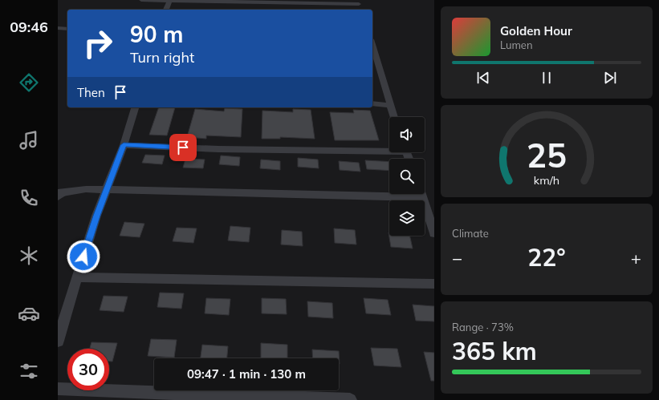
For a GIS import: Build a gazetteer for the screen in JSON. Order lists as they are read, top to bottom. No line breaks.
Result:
{"page":{"tabs":"09:46","turn":["90 m","Turn right"],"song":["Golden Hour","Lumen"],"then":"Then","tile":["Climate",["Range · 73%","365 km"]],"heat":["−","22°","+"],"limit":"30","trip":"09:47 · 1 min · 130 m","gauge":["25","km/h"]}}
